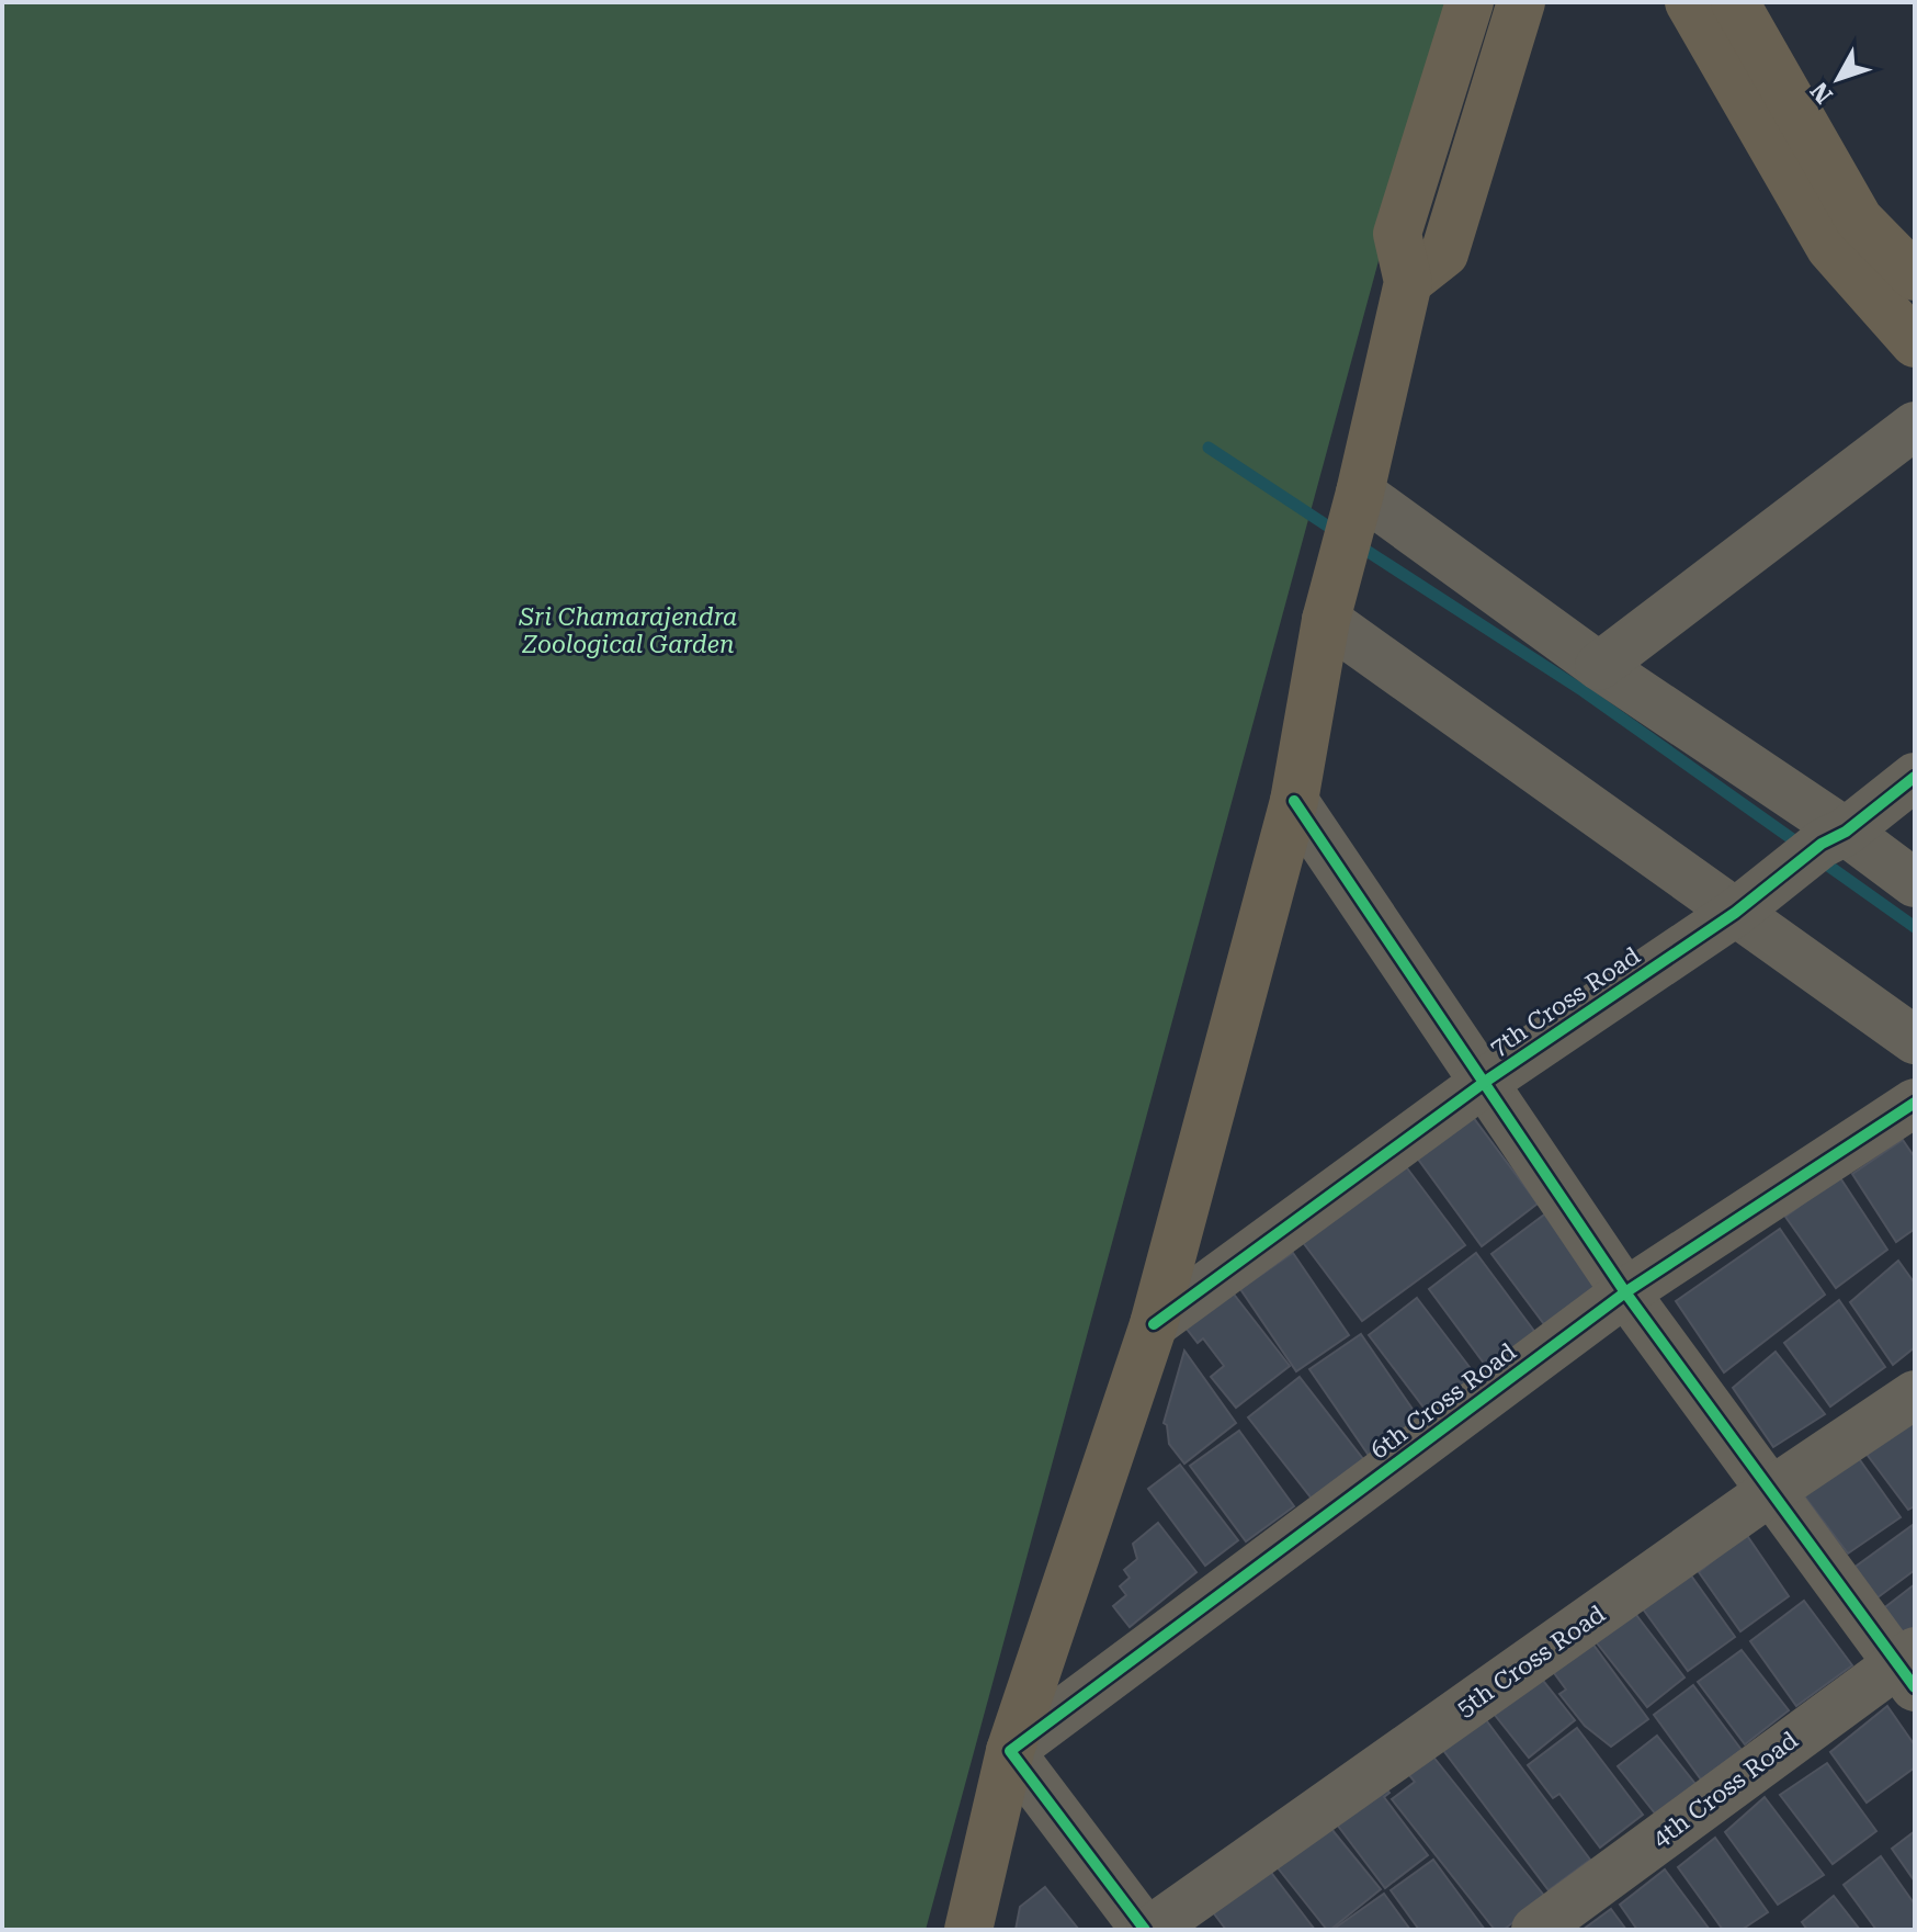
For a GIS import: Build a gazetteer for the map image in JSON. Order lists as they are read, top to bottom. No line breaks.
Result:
{"streets":{"street":["7th Cross Road","6th Cross Road","5th Cross Road","4th Cross Road"]},"parks":["Sri Chamarajendra Zoological Garden"],"north":"bottom left"}
